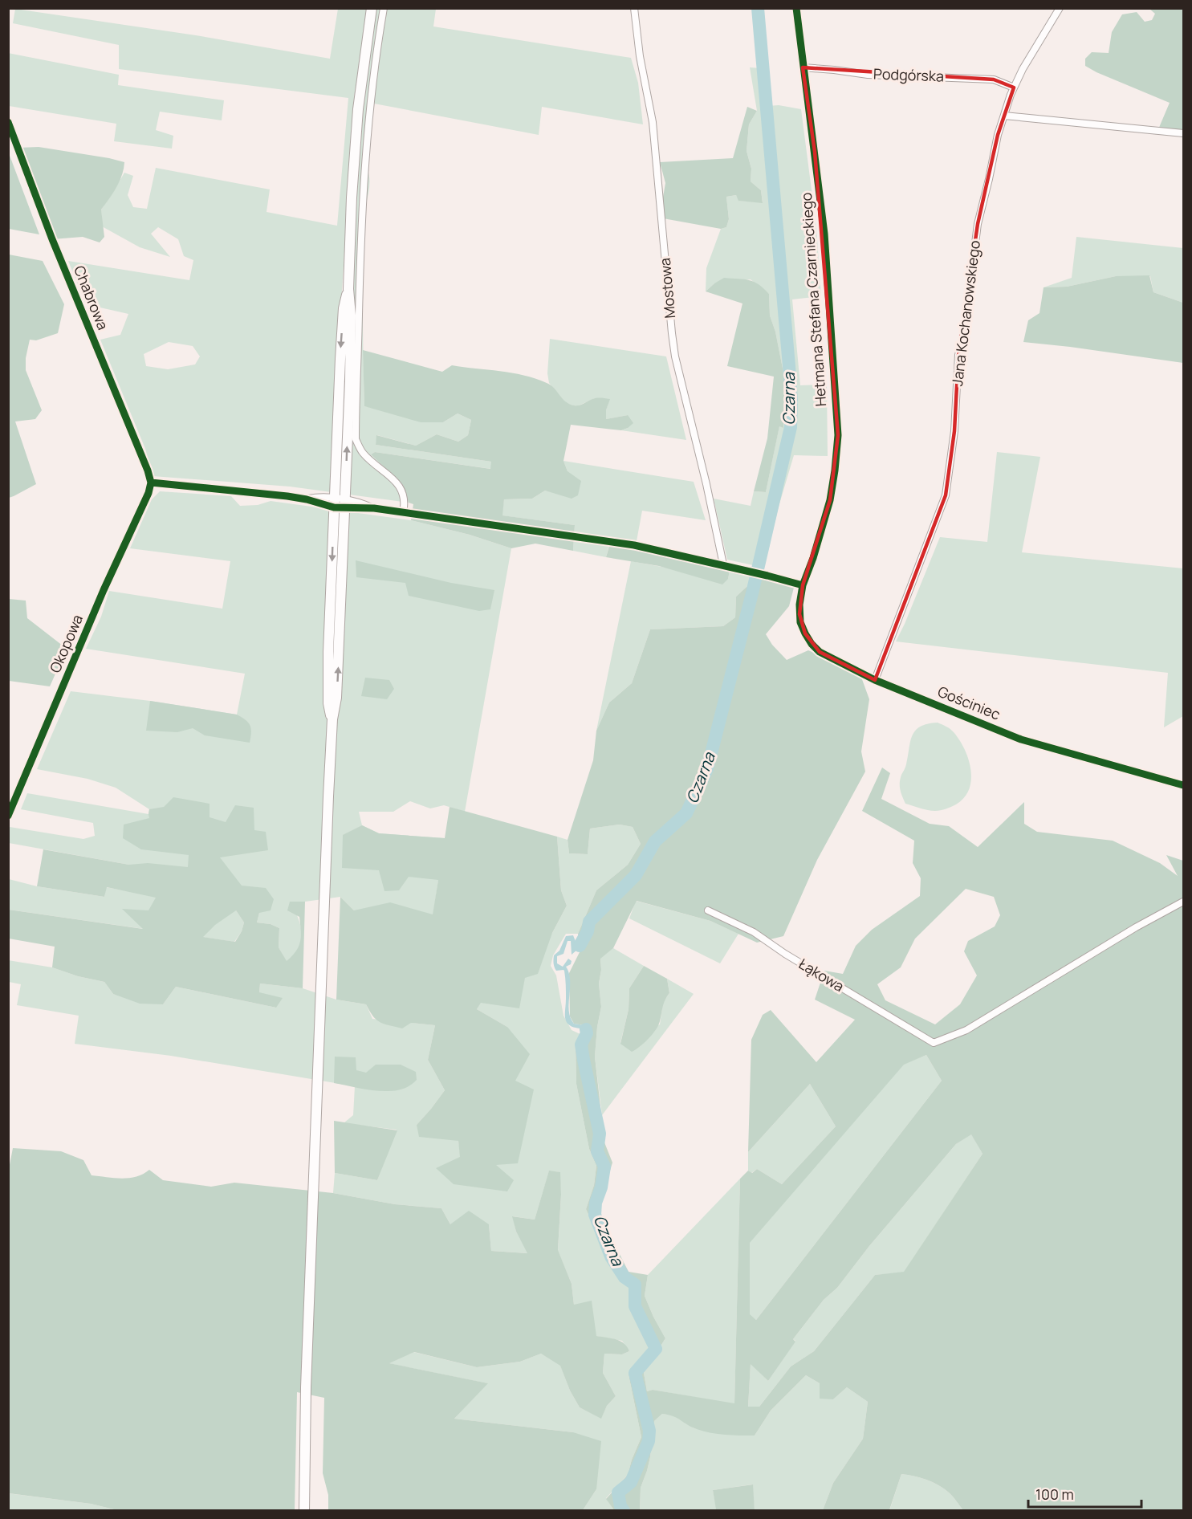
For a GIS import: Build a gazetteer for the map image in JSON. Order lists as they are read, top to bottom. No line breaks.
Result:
{"streets":{"street":["Podgórska","Mostowa","Chabrowa","Hetmana Stefana Czarnieckiego","Jana Kochanowskiego","Okopowa","Gościniec","Łąkowa"]},"crossings":[["Podgórska","Hetmana Stefana Czarnieckiego"],["Podgórska","Jana Kochanowskiego"],["Chabrowa","Okopowa"],["Hetmana Stefana Czarnieckiego","Gościniec"],["Jana Kochanowskiego","Gościniec"]],"water":["Czarna"],"scale_bar":"100 m"}
